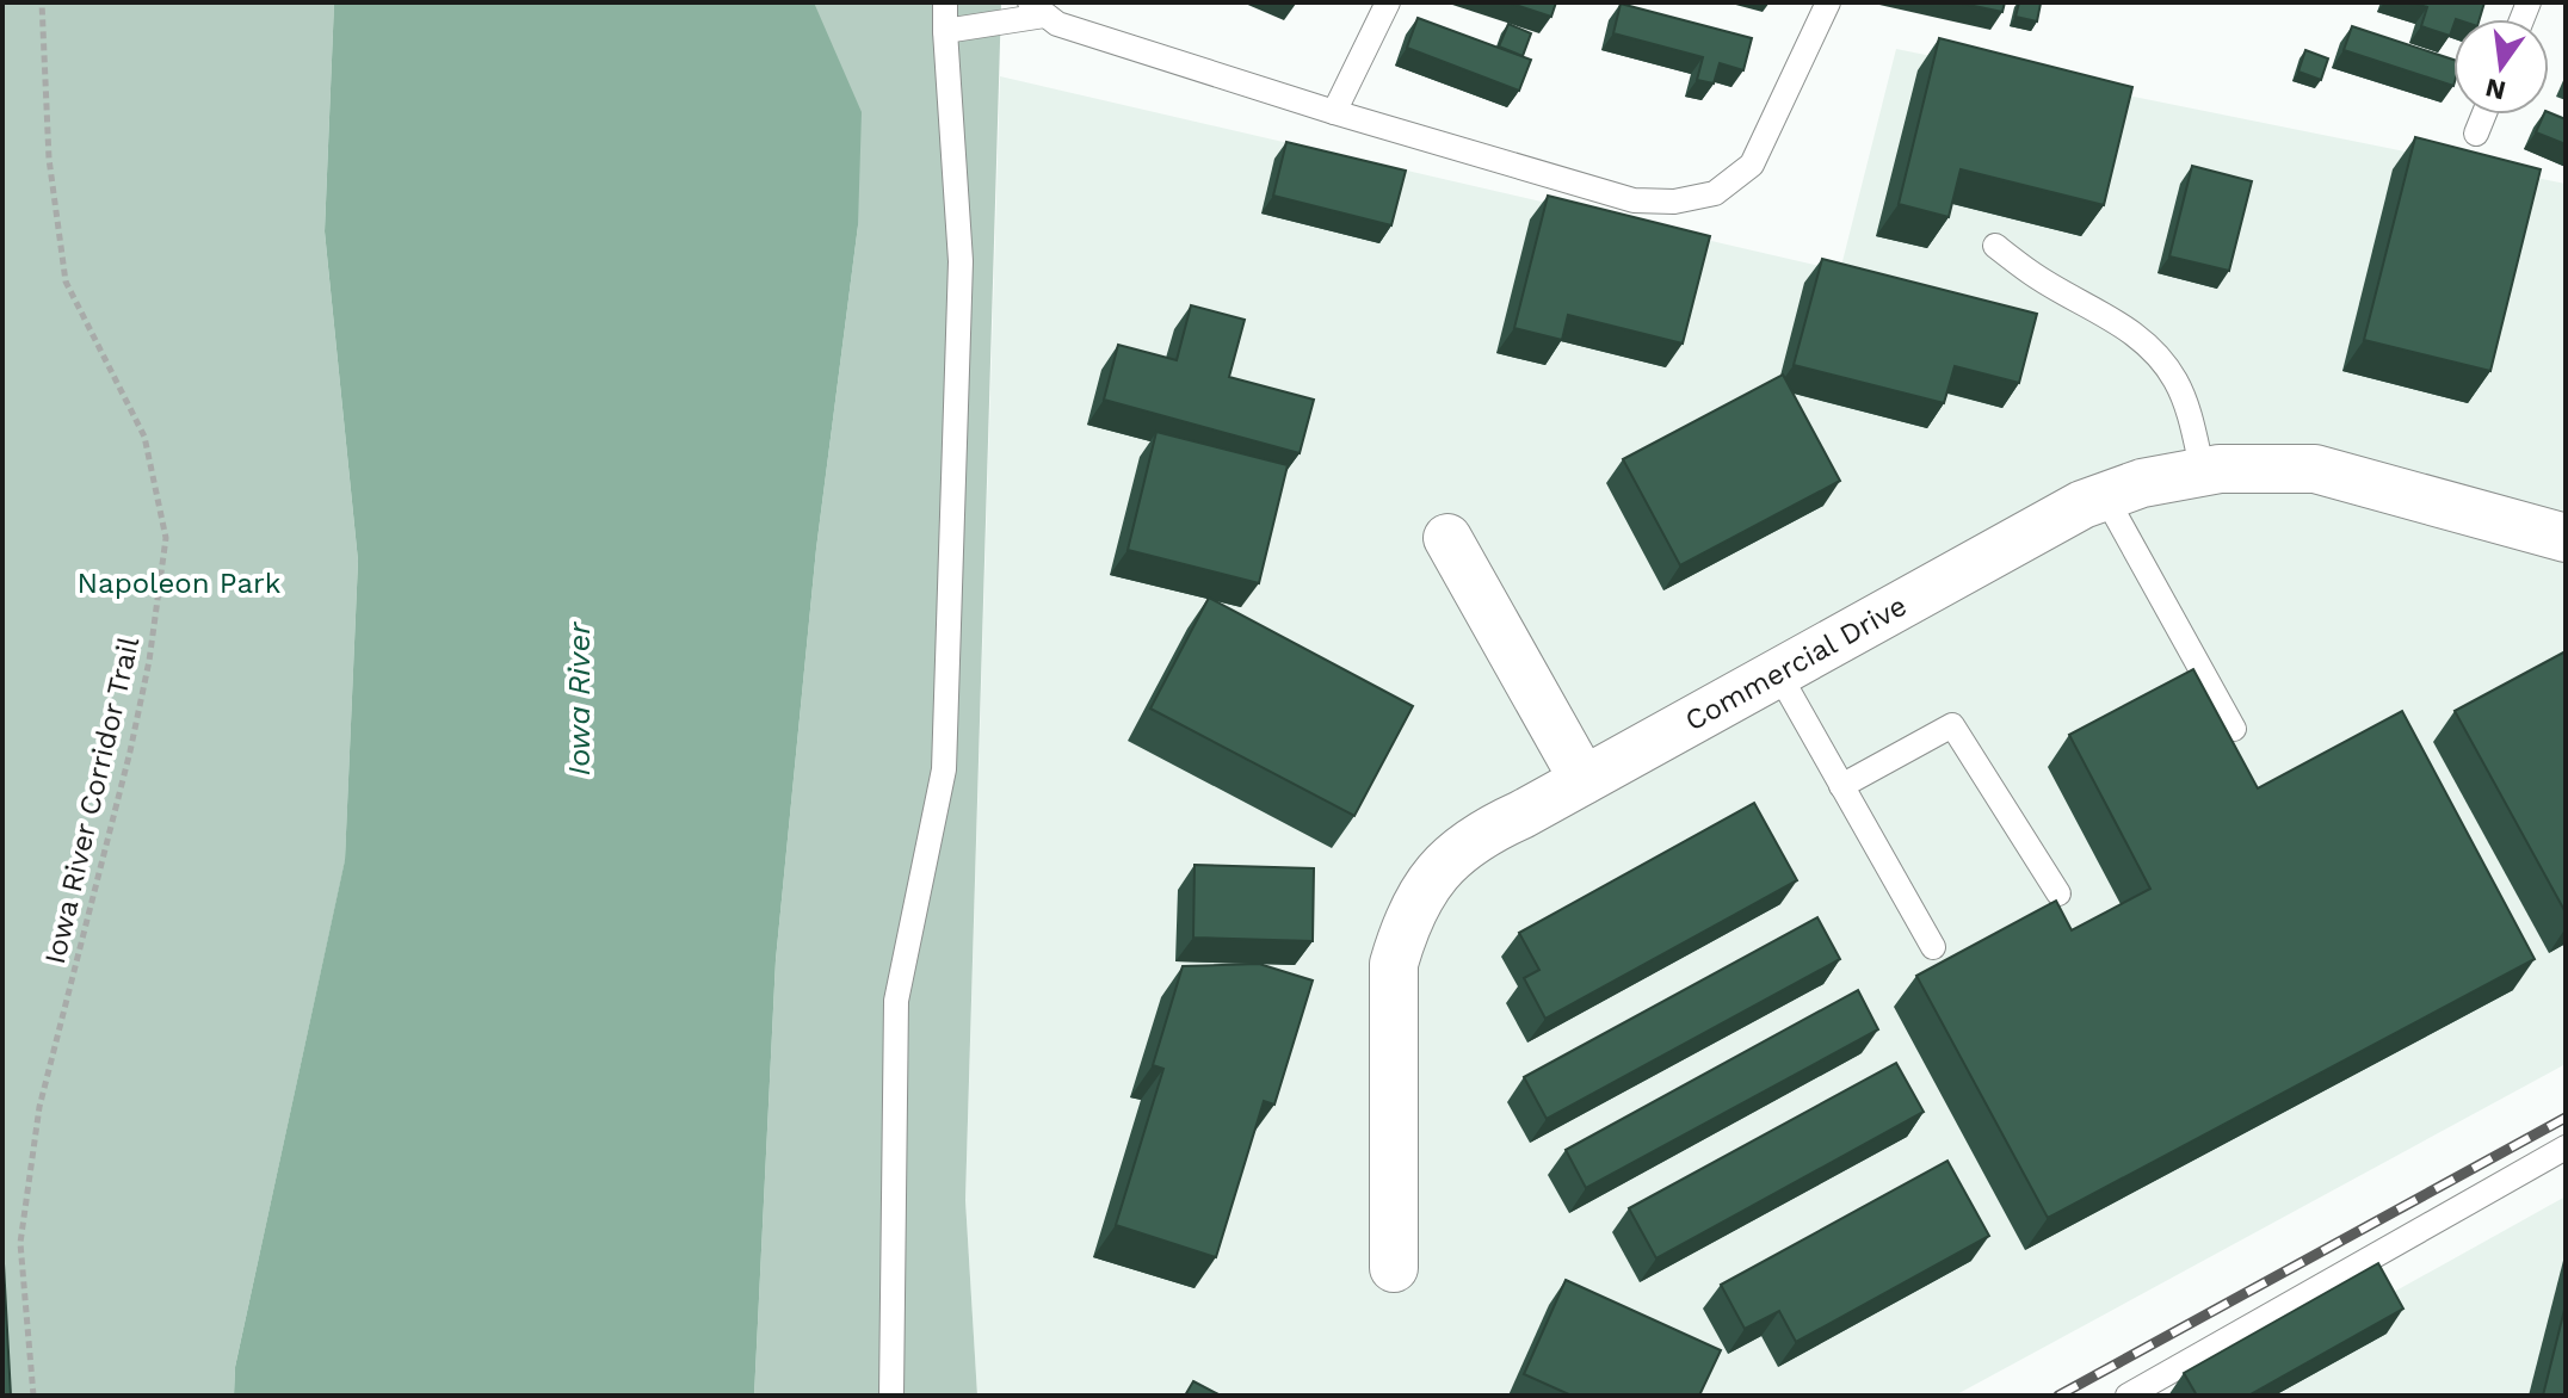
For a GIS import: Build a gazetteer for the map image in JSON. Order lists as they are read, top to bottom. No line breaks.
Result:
{"streets":{"street":["Commercial Drive"],"path":["Iowa River Corridor Trail"]},"water":["Iowa River"],"parks":["Napoleon Park"],"north":"bottom"}
